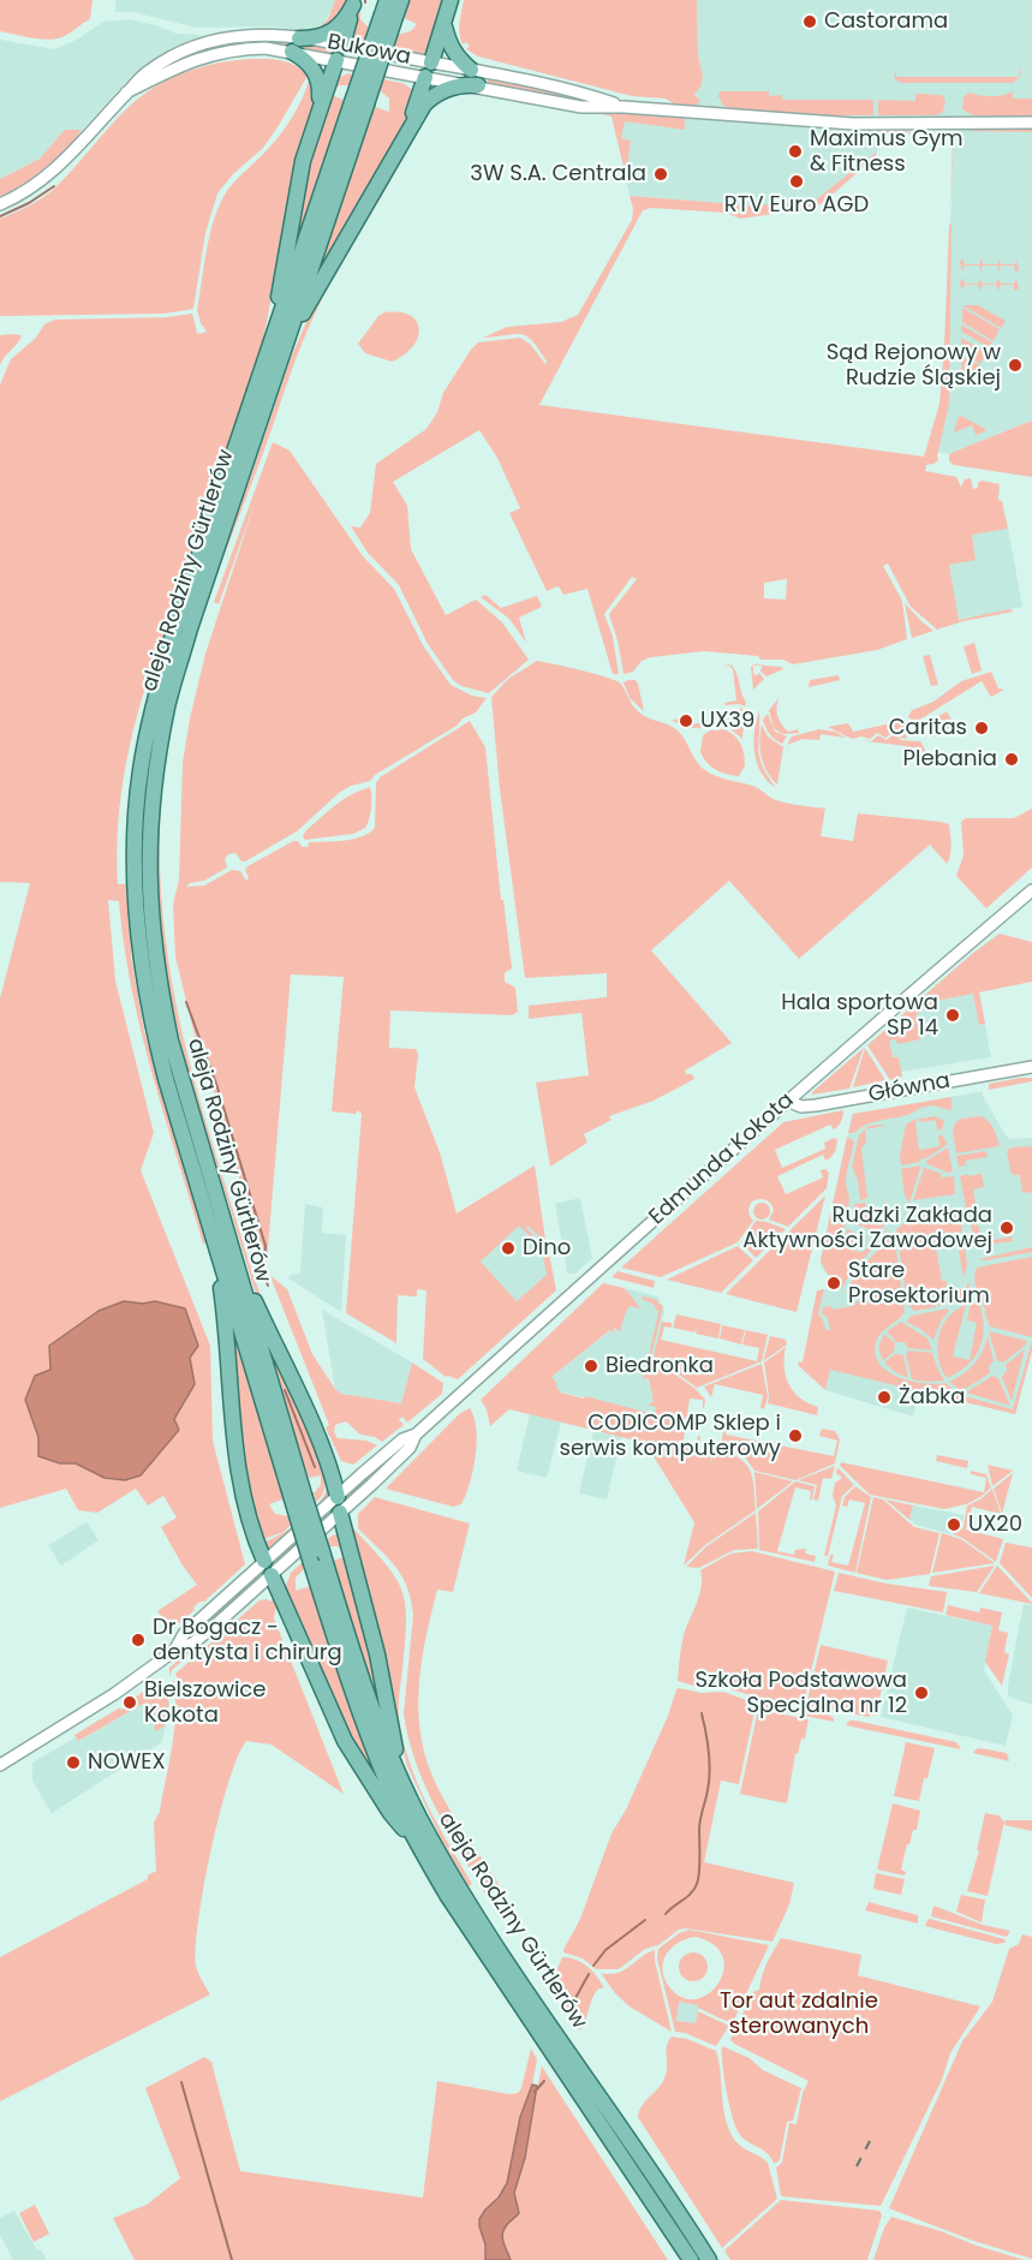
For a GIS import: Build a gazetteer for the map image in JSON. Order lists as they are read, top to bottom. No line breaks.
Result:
{"streets":{"main road":["aleja Rodziny Gürtlerów"],"street":["Bukowa","Główna","Edmunda Kokota"]},"crossings":[["Główna","Edmunda Kokota"]],"parks":["Tor aut zdalnie sterowanych"],"places":["Castorama","Maximus Gym & Fitness","3W S.A. Centrala","RTV Euro AGD","Sąd Rejonowy w Rudzie Śląskiej","UX39","Caritas","Plebania","Hala sportowa SP 14","Rudzki Zakłada Aktywności Zawodowej","Dino","Stare Prosektorium","Biedronka","Żabka","CODICOMP Sklep i serwis komputerowy","UX20","Dr Bogacz - dentysta i chirurg","Szkoła Podstawowa Specjalna nr 12","Bielszowice Kokota","NOWEX"]}
